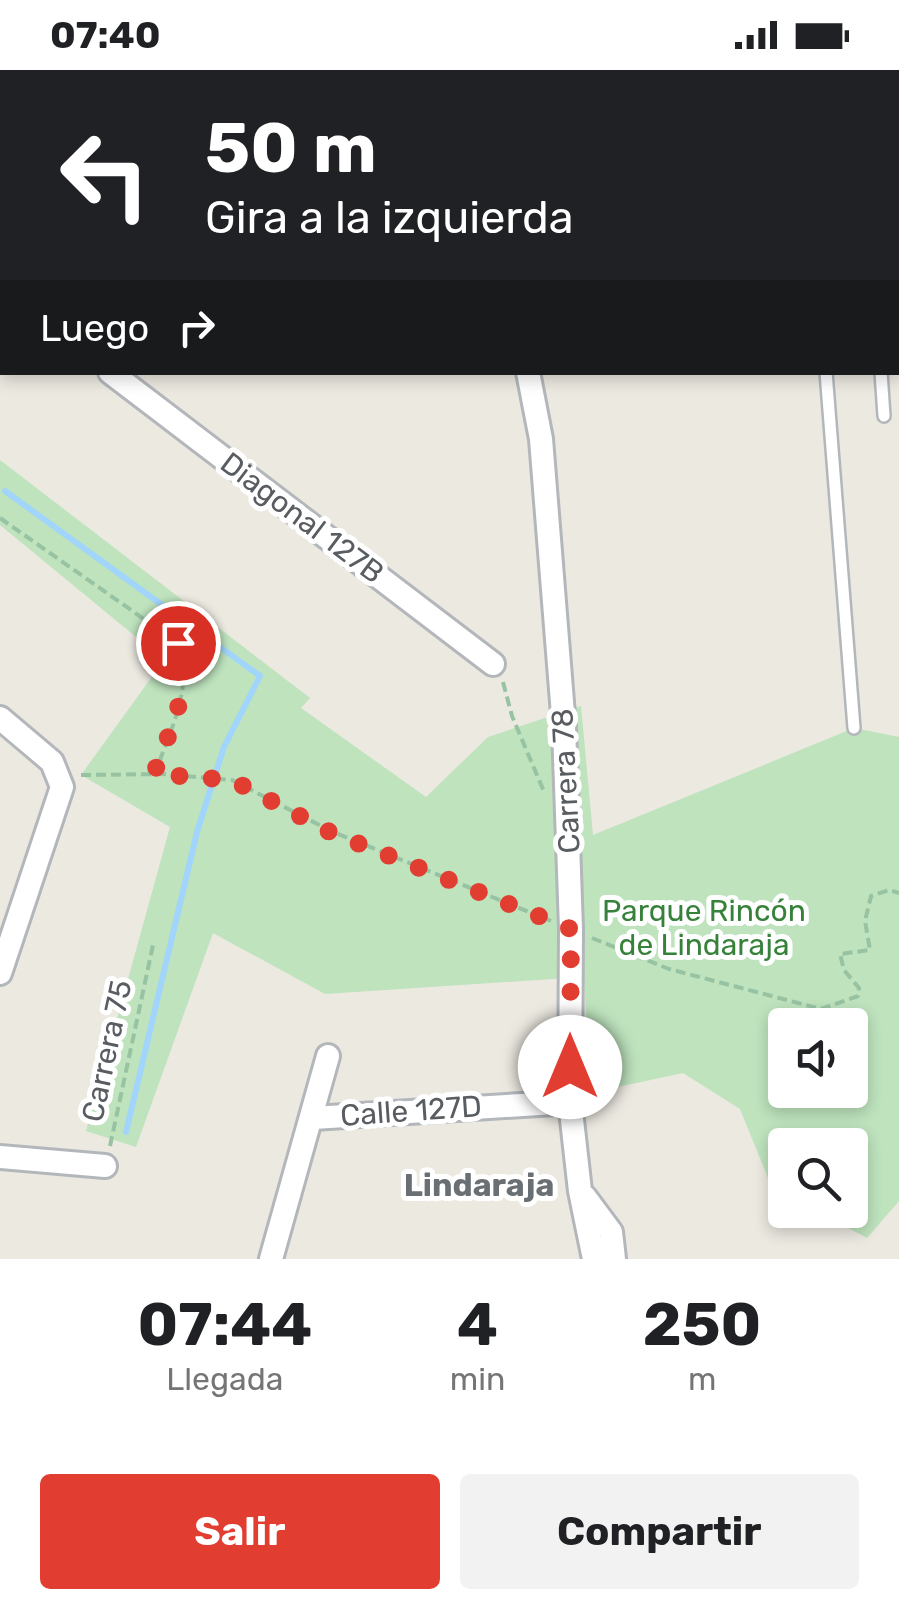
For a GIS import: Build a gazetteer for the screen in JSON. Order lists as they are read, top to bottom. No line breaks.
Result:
{"streets":{"street":["Diagonal 127B","Carrera 78","Calle 127D"],"path":["Carrera 75"]},"crossings":[["Carrera 78","Calle 127D"]],"districts":["Lindaraja"],"parks":["Parque Rincón de Lindaraja"],"page":{"status":"07:40","turn":["50 m","Gira a la izquierda"],"then":"Luego","eta":["07:44","Llegada","4","min","250","m"],"buttons":["Salir","Compartir"]}}
